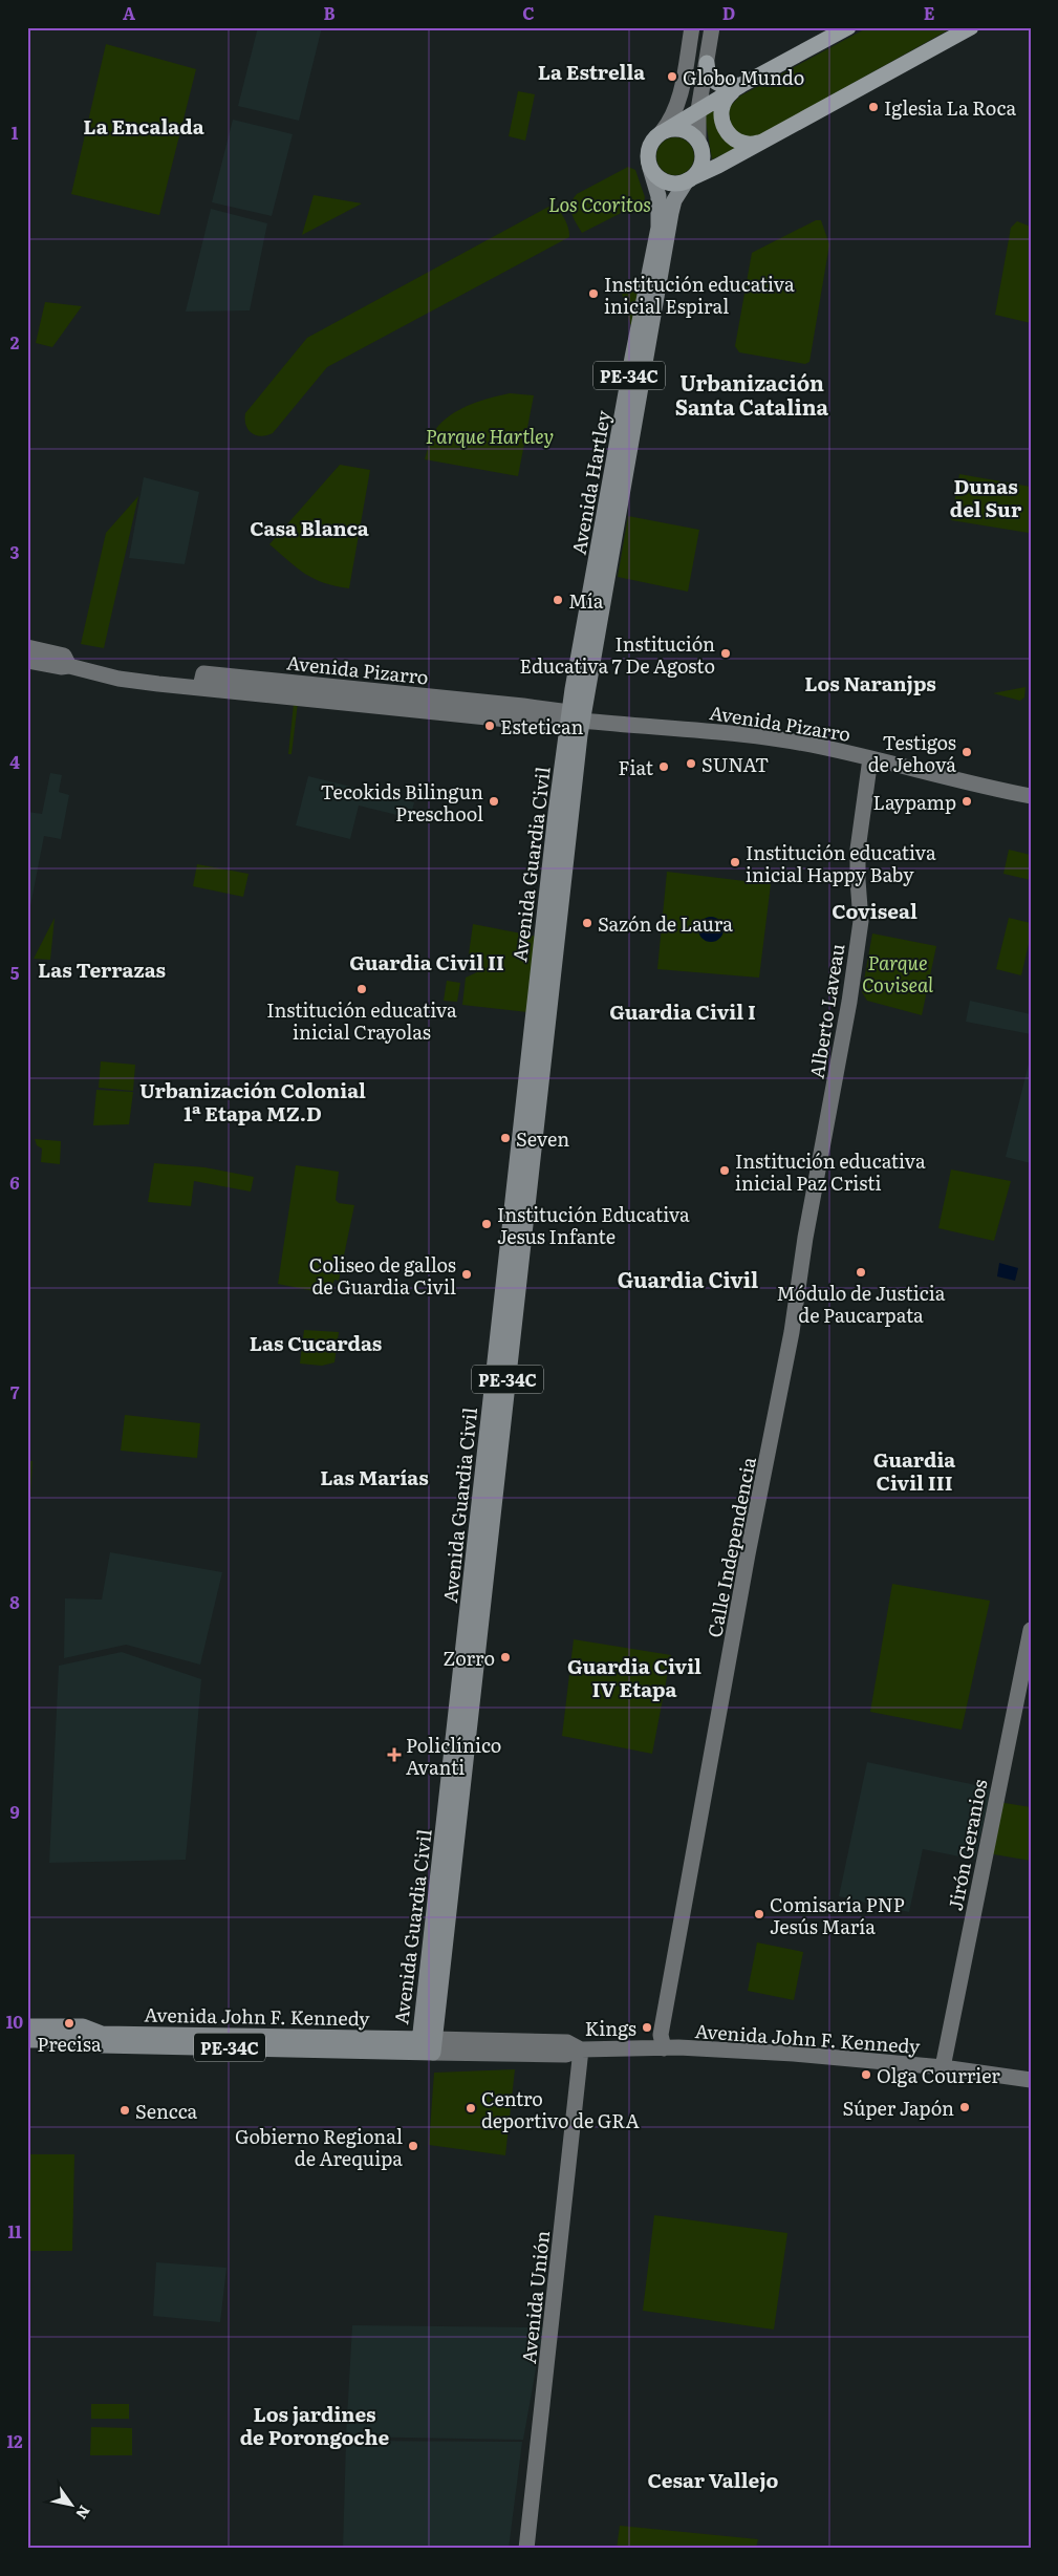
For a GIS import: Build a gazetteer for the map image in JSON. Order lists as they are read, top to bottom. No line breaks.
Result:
{"streets":{"highway":["PE-34C"],"main road":["Avenida Hartley","Avenida Guardia Civil","Avenida John F. Kennedy"],"street":["Avenida Pizarro","Alberto Laveau","Calle Independencia","Jirón Geranios","Avenida Unión"]},"crossings":[["PE-34C","Avenida Hartley"],["Avenida Hartley","Avenida Pizarro"],["Avenida Hartley","Avenida Guardia Civil"],["Avenida Pizarro","Avenida Guardia Civil"],["Avenida Pizarro","Alberto Laveau"],["Avenida Guardia Civil","Avenida John F. Kennedy"],["Alberto Laveau","Calle Independencia"],["Calle Independencia","Avenida John F. Kennedy"],["Jirón Geranios","Avenida John F. Kennedy"],["Avenida John F. Kennedy","Avenida Unión"]],"districts":["La Estrella","La Encalada","Urbanización Santa Catalina","Dunas del Sur","Casa Blanca","Los Naranjps","Coviseal","Guardia Civil II","Las Terrazas","Guardia Civil I","Urbanización Colonial 1ª Etapa MZ.D","Guardia Civil","Las Cucardas","Guardia Civil III","Las Marías","Guardia Civil IV Etapa","Los jardines de Porongoche","Cesar Vallejo"],"parks":["Los Ccoritos","Parque Hartley","Parque Coviseal"],"places":{"other":["Globo Mundo","Iglesia La Roca","Institución educativa inicial Espiral","Mía","Institución Educativa 7 De Agosto","Estetican","Testigos de Jehová","SUNAT","Fiat","Tecokids Bilingun Preschool","Laypamp","Institución educativa inicial Happy Baby","Sazón de Laura","Institución educativa inicial Crayolas","Seven","Institución educativa inicial Paz Cristi","Institución Educativa Jesus Infante","Módulo de Justicia de Paucarpata","Coliseo de gallos de Guardia Civil","Zorro","Comisaría PNP Jesús María","Precisa","Kings","Olga Courrier","Súper Japón","Centro deportivo de GRA","Sencca","Gobierno Regional de Arequipa"],"health":["Policlínico Avanti"]},"north":"bottom right","grid":{"columns":["A","B","C","D","E"],"rows":["1","2","3","4","5","6","7","8","9","10","11","12"]}}
